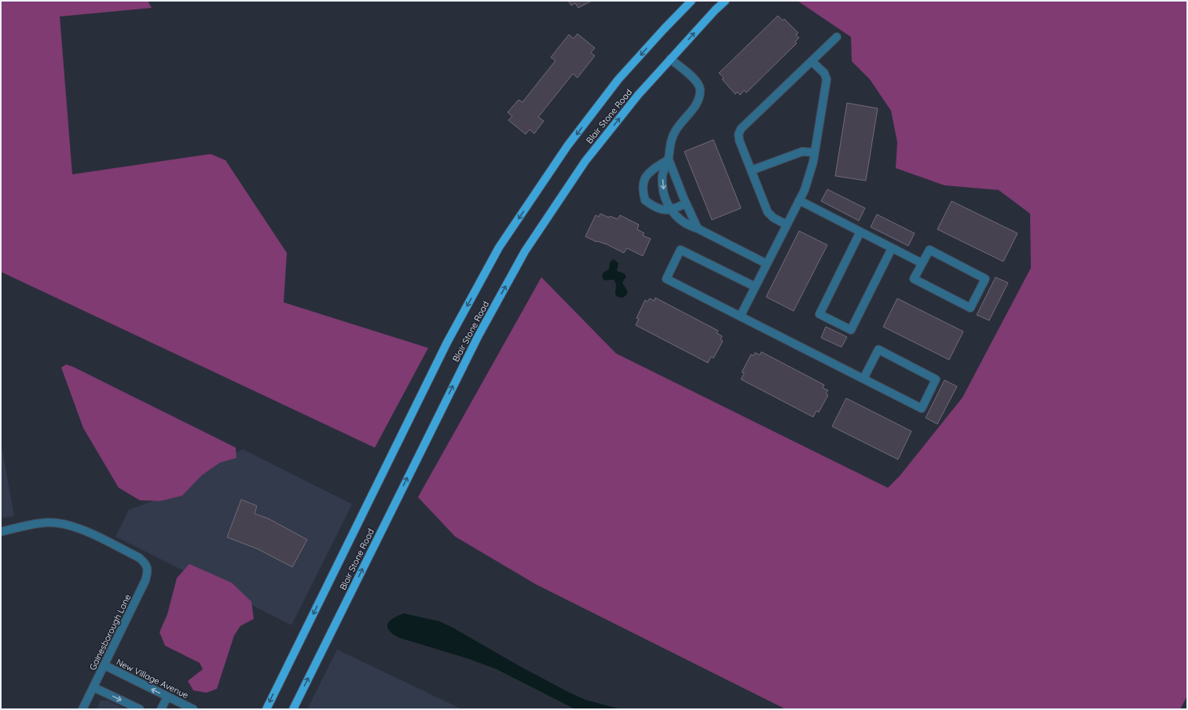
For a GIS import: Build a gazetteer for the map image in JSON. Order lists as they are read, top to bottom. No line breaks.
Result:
{"streets":{"main road":["Blair Stone Road"],"street":["Gainesborough Lane","New Village Avenue"]},"crossings":[["Gainesborough Lane","New Village Avenue"]]}
